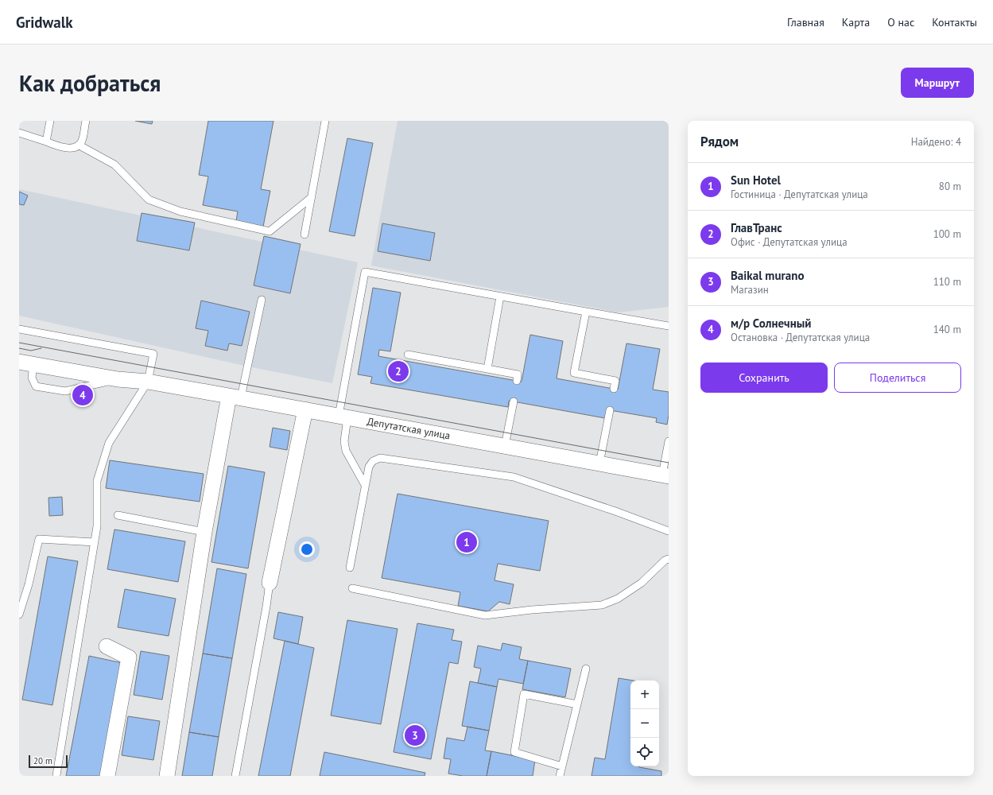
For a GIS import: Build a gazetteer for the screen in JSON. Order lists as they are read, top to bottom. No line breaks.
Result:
{"streets":{"street":["Депутатская улица"]},"scale_bar":"20 m","page":{"header":"Gridwalk","nav":["Главная","Карта","О нас","Контакты"],"buttons":["Маршрут",["Сохранить","Поделиться"]],"title":"Как добраться","heading":["Рядом","Найдено: 4"],"list":[{"mark":"1","name":"Sun Hotel","note":"Гостиница · Депутатская улица","value":"80 m"},{"mark":"2","name":"ГлавТранс","note":"Офис · Депутатская улица","value":"100 m"},{"mark":"3","name":"Baikal murano","note":"Магазин","value":"110 m"},{"mark":"4","name":"м/р Солнечный","note":"Остановка · Депутатская улица","value":"140 m"}],"pins":["2","4","1","3"],"map_buttons":["+","−"],"scale":"20 m"}}
